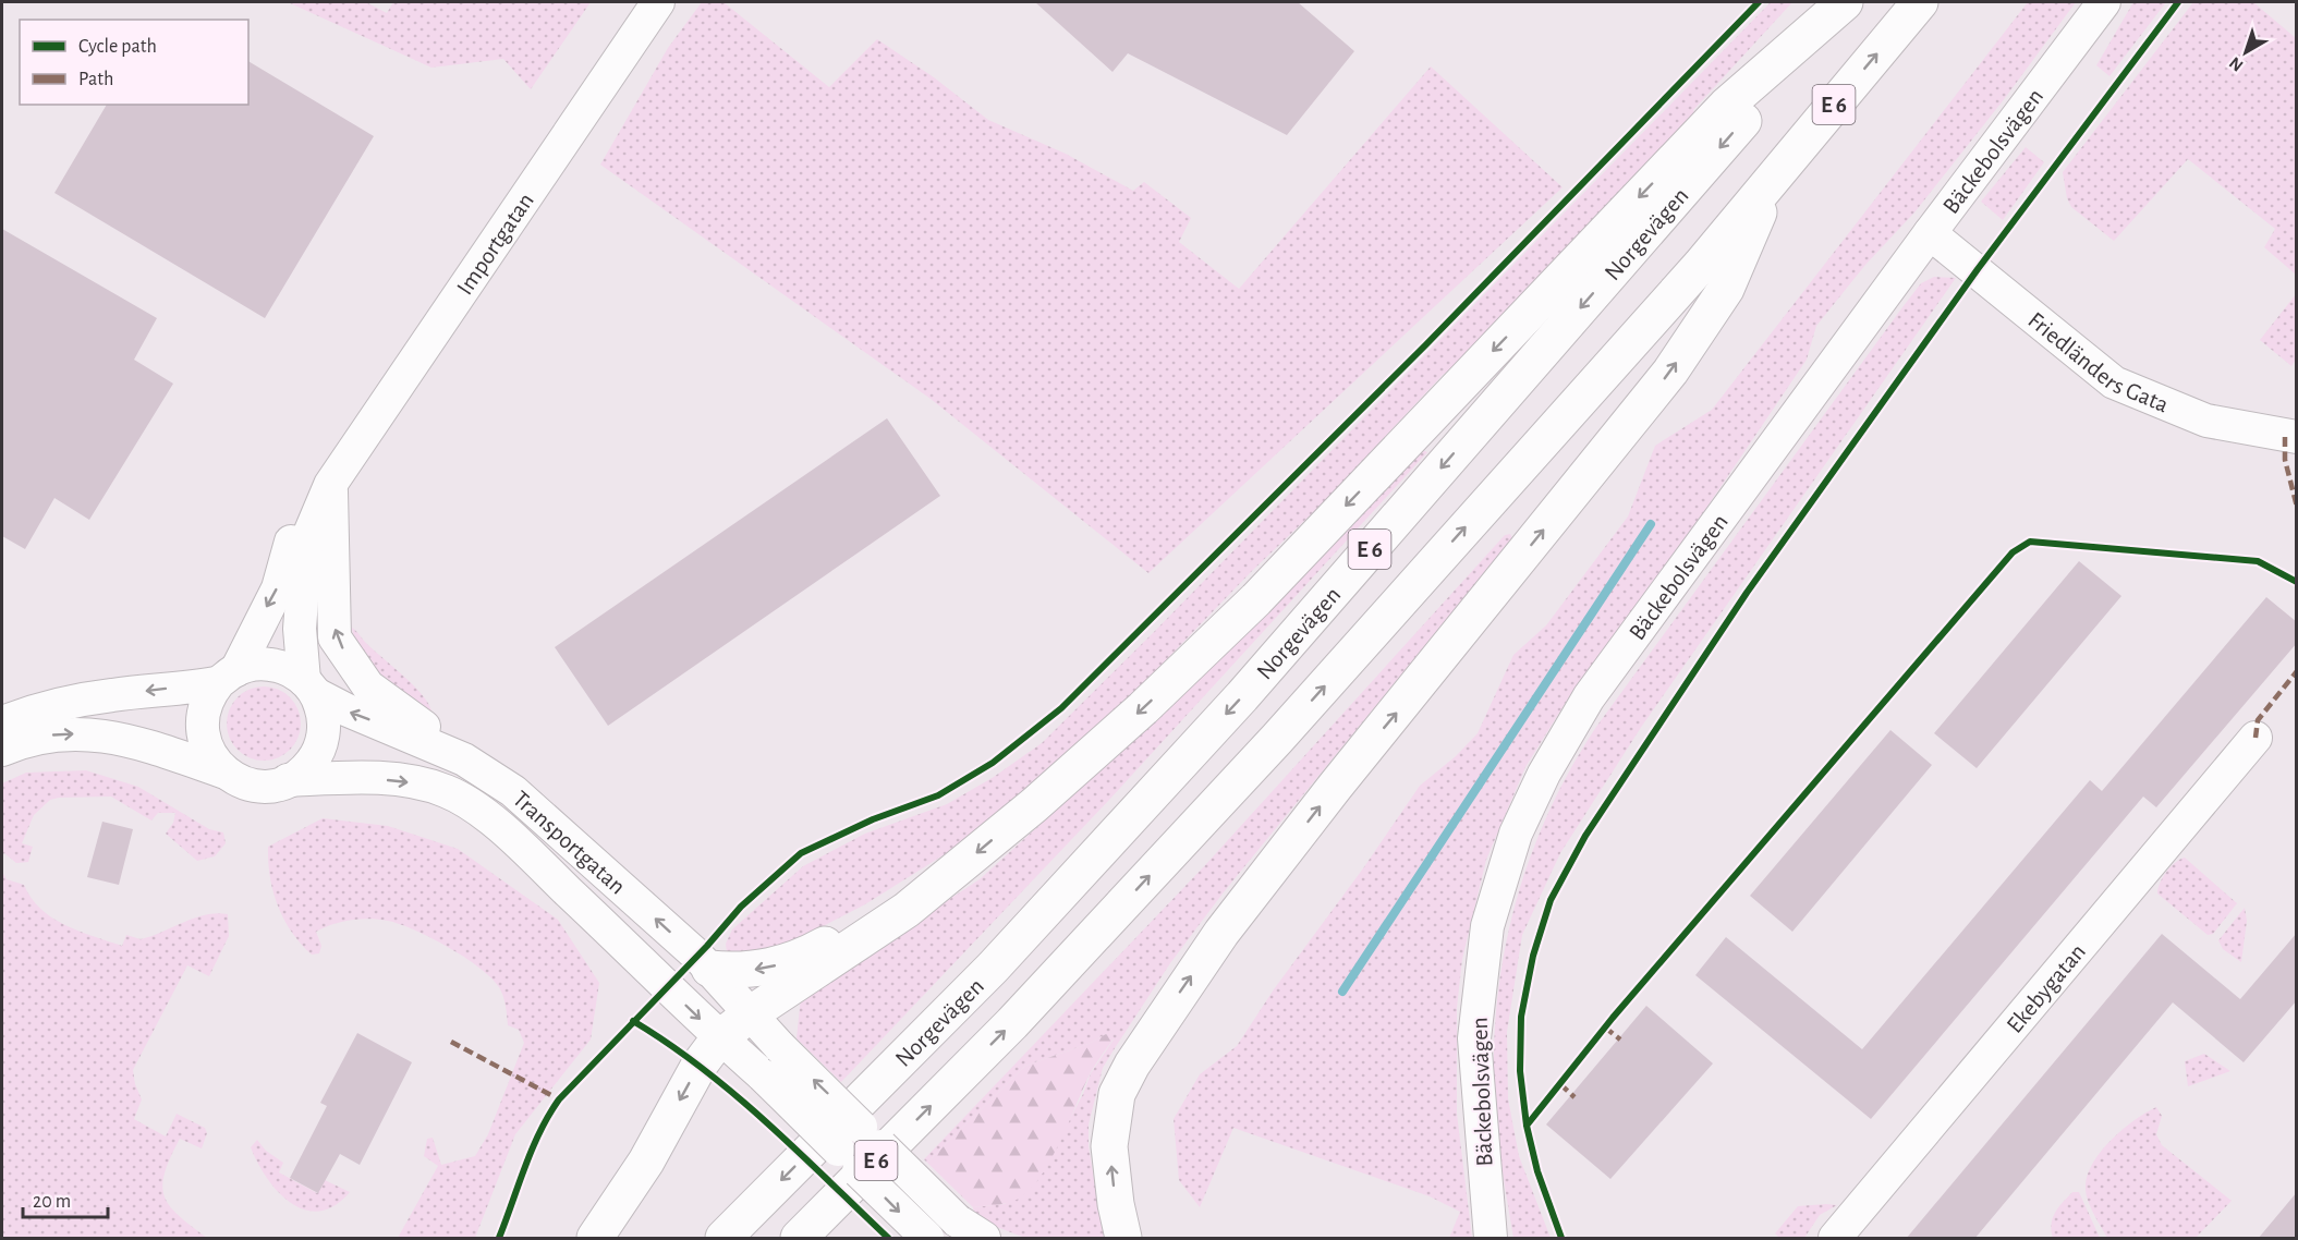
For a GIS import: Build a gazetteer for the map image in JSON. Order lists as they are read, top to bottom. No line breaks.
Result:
{"streets":{"highway":["E 6","Norgevägen"],"street":["Bäckebolsvägen","Importgatan","Friedländers Gata","Transportgatan","Ekebygatan"]},"crossings":[["Bäckebolsvägen","Friedländers Gata"],["Importgatan","Transportgatan"]],"legend":["Cycle path","Path"],"scale_bar":"20 m","north":"bottom left"}
